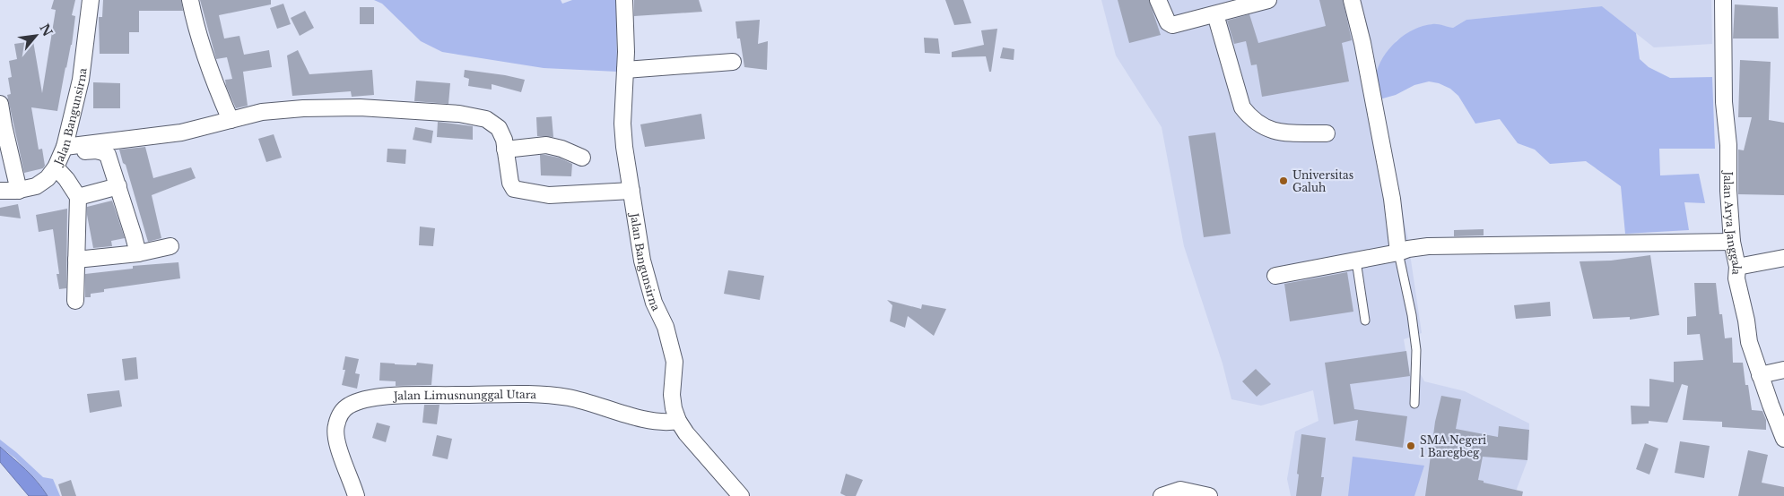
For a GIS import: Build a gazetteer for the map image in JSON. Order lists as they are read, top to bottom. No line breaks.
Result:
{"streets":{"street":["Jalan Bangunsirna","Jalan Arya Janggala","Jalan Limusnunggal Utara"]},"crossings":[["Jalan Bangunsirna","Jalan Limusnunggal Utara"]],"places":["Universitas Galuh","SMA Negeri 1 Baregbeg"],"north":"top right"}
